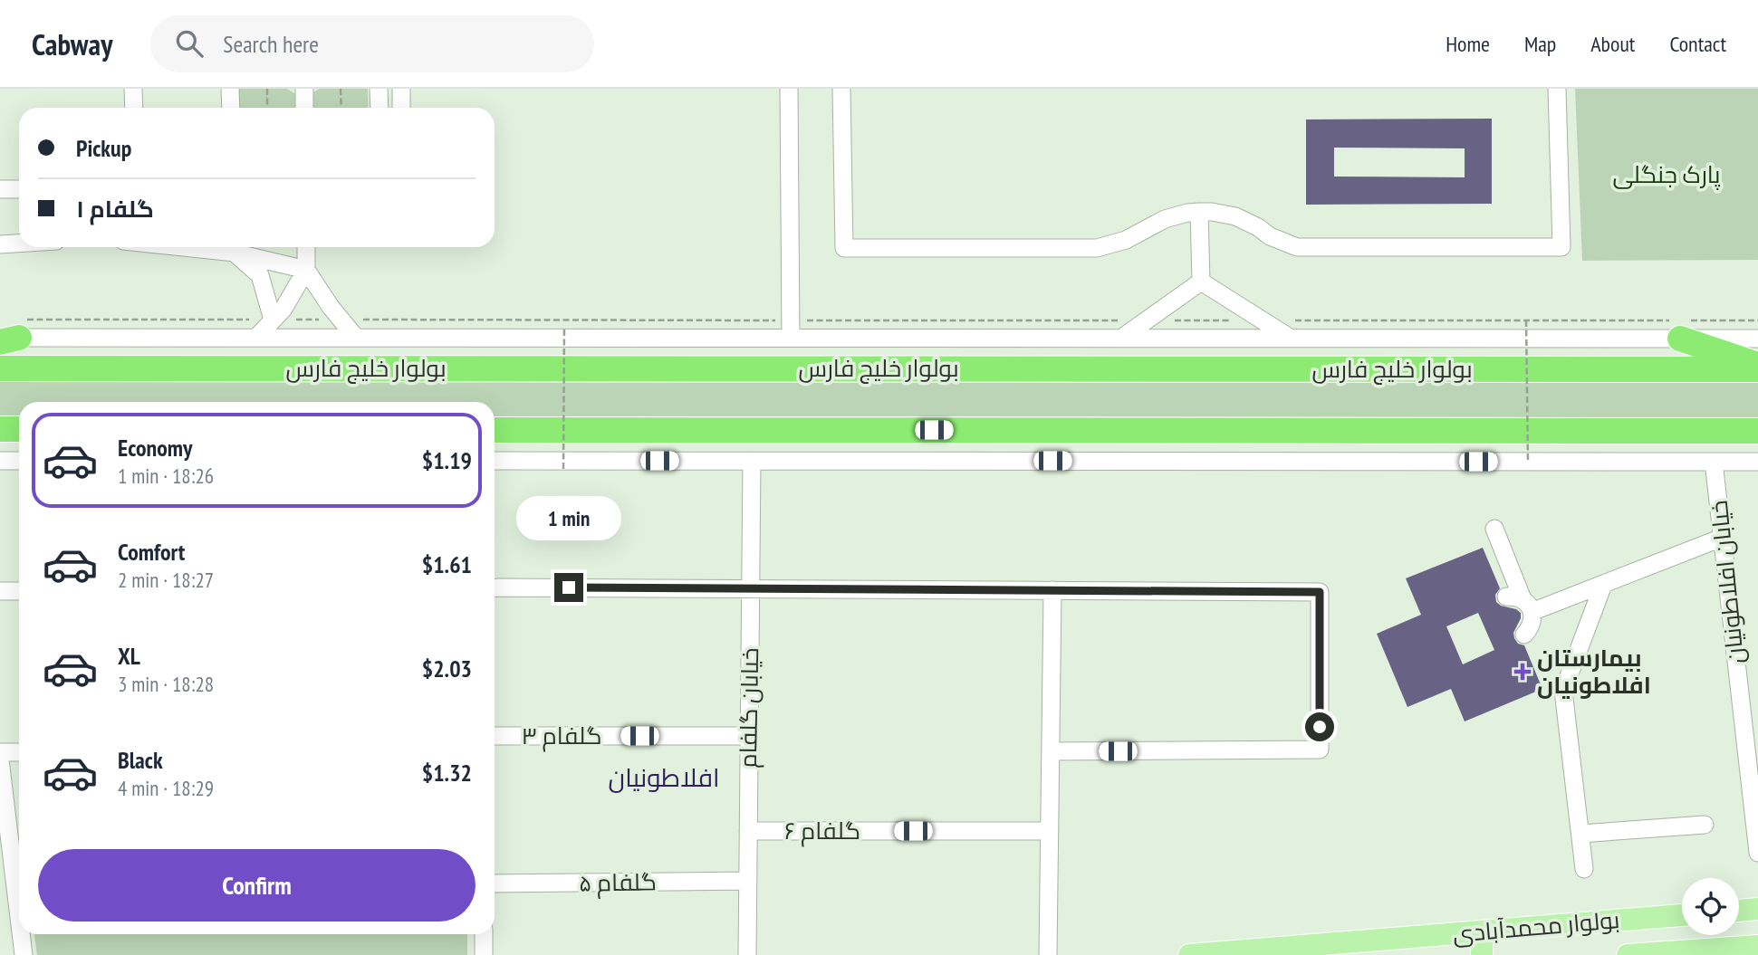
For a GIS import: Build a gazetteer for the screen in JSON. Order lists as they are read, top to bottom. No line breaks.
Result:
{"streets":{"highway":["بولوار خلیج فارس"],"main road":["بولوار محمدآبادی"],"street":["خیابان افلاطونیان","خیابان گلفام","گلفام ۳","گلفام ۶","گلفام ۵"]},"crossings":[["خیابان گلفام","گلفام ۳"],["خیابان گلفام","گلفام ۶"],["خیابان گلفام","گلفام ۵"]],"districts":["افلاطونیان"],"parks":["پارک جنگلی"],"places":{"health":["بیمارستان افلاطونیان"]},"page":{"header":"Cabway","search":"Search here","nav":["Home","Map","About","Contact"],"banner":["Pickup","گلفام ۱"],"list":[{"name":"Economy","note":"1 min · 18:26","value":"$1.19"},{"name":"Comfort","note":"2 min · 18:27","value":"$1.61"},{"name":"XL","note":"3 min · 18:28","value":"$2.03"},{"name":"Black","note":"4 min · 18:29","value":"$1.32"}],"bubble":"1 min","buttons":"Confirm"}}
